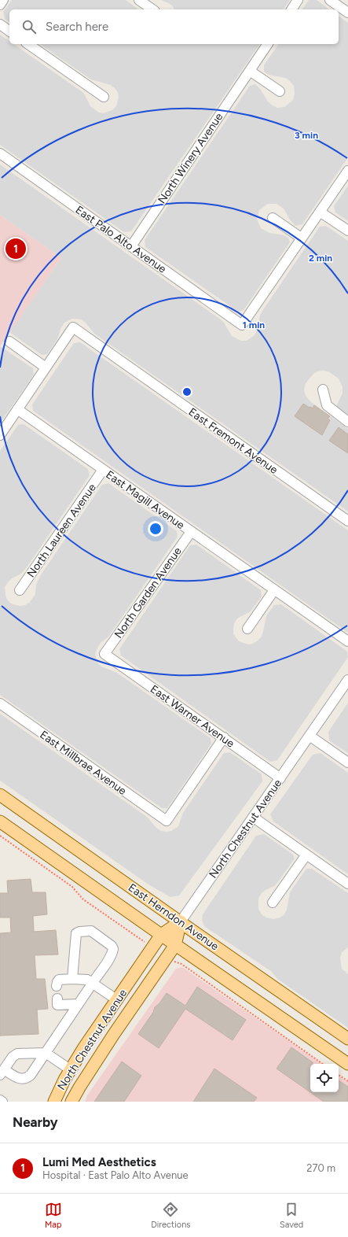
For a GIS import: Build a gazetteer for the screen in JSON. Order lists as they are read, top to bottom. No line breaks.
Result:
{"streets":{"main road":["North Chestnut Avenue","East Herndon Avenue"],"street":["North Winery Avenue","East Palo Alto Avenue","East Fremont Avenue","East Magill Avenue","North Laureen Avenue","North Garden Avenue","East Warner Avenue","East Millbrae Avenue"]},"crossings":[["North Winery Avenue","East Palo Alto Avenue"],["East Magill Avenue","North Laureen Avenue"],["East Magill Avenue","North Garden Avenue"],["North Garden Avenue","East Warner Avenue"],["East Warner Avenue","East Millbrae Avenue"],["East Warner Avenue","North Chestnut Avenue"],["North Chestnut Avenue","East Herndon Avenue"]],"page":{"search":"Search here","pins":"1","heading":"Nearby","list":[{"mark":"1","name":"Lumi Med Aesthetics","note":"Hospital · East Palo Alto Avenue","value":"270 m"}],"nav":["Map","Directions","Saved"]},"rings":["3 min","2 min","1 min"]}
